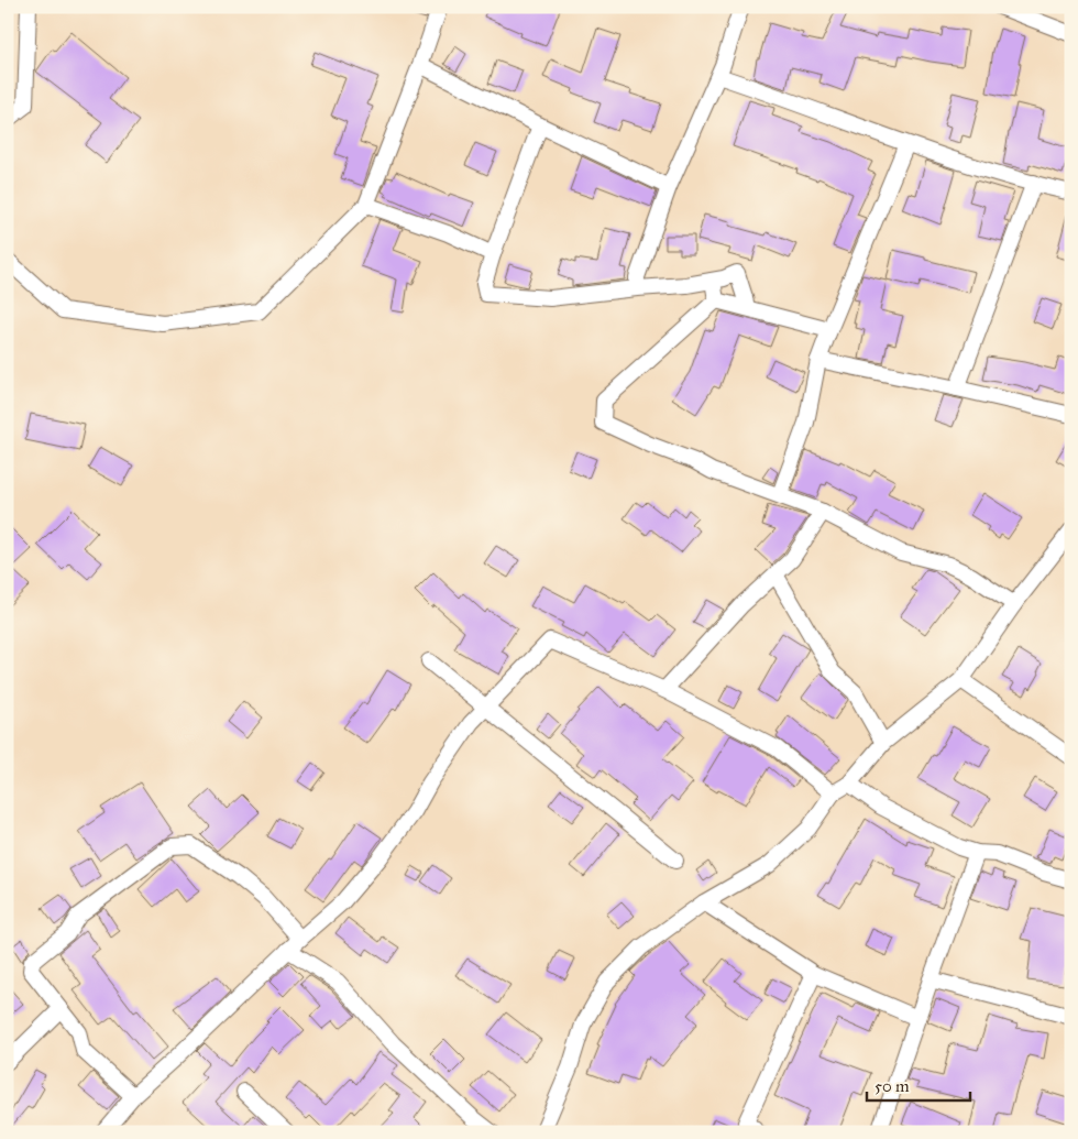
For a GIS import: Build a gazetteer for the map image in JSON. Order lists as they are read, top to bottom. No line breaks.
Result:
{"scale_bar":"50 m"}
